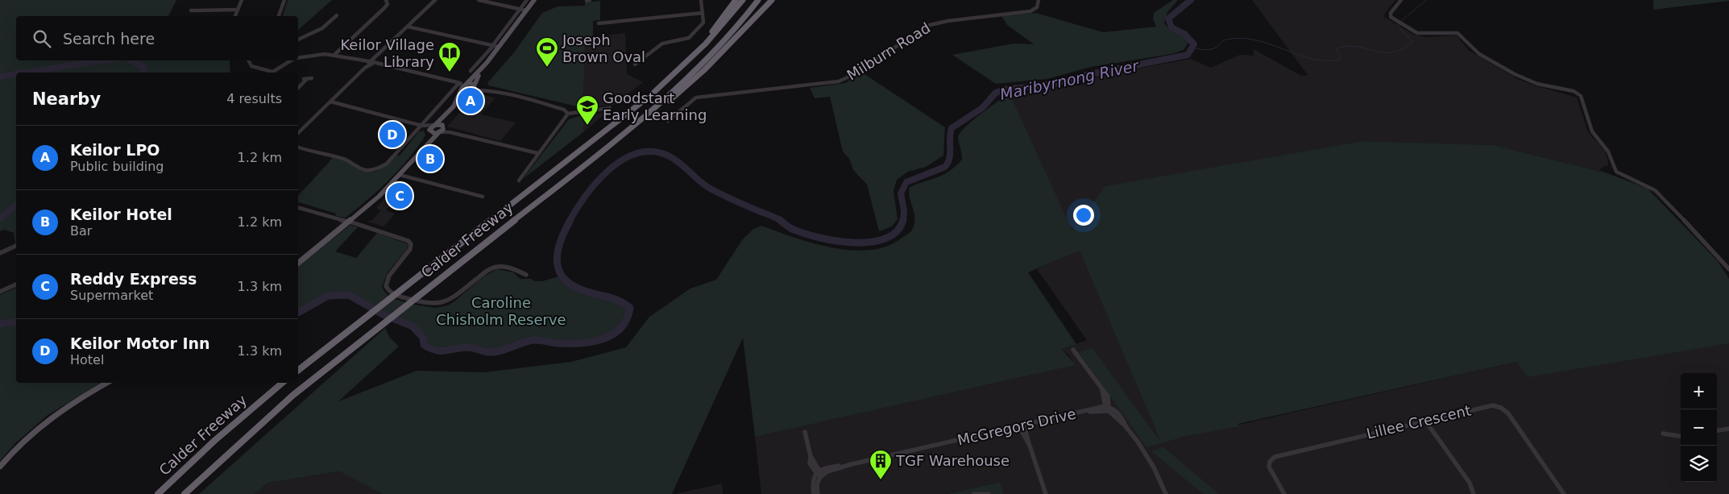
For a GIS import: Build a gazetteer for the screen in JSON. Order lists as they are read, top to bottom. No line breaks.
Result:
{"streets":{"highway":["Calder Freeway"],"street":["Milburn Road","Lillee Crescent","McGregors Drive"]},"water":["Maribyrnong River"],"parks":["Caroline Chisholm Reserve"],"places":{"sports":["Joseph Brown Oval"],"library":["Keilor Village Library"],"school or university":["Goodstart Early Learning"],"building":["TGF Warehouse"]},"page":{"search":"Search here","heading":["Nearby","4 results"],"pins":["A","D","B","C"],"list":[{"mark":"A","name":"Keilor LPO","note":"Public building","value":"1.2 km"},{"mark":"B","name":"Keilor Hotel","note":"Bar","value":"1.2 km"},{"mark":"C","name":"Reddy Express","note":"Supermarket","value":"1.3 km"},{"mark":"D","name":"Keilor Motor Inn","note":"Hotel","value":"1.3 km"}],"map_buttons":["+","−"]}}
